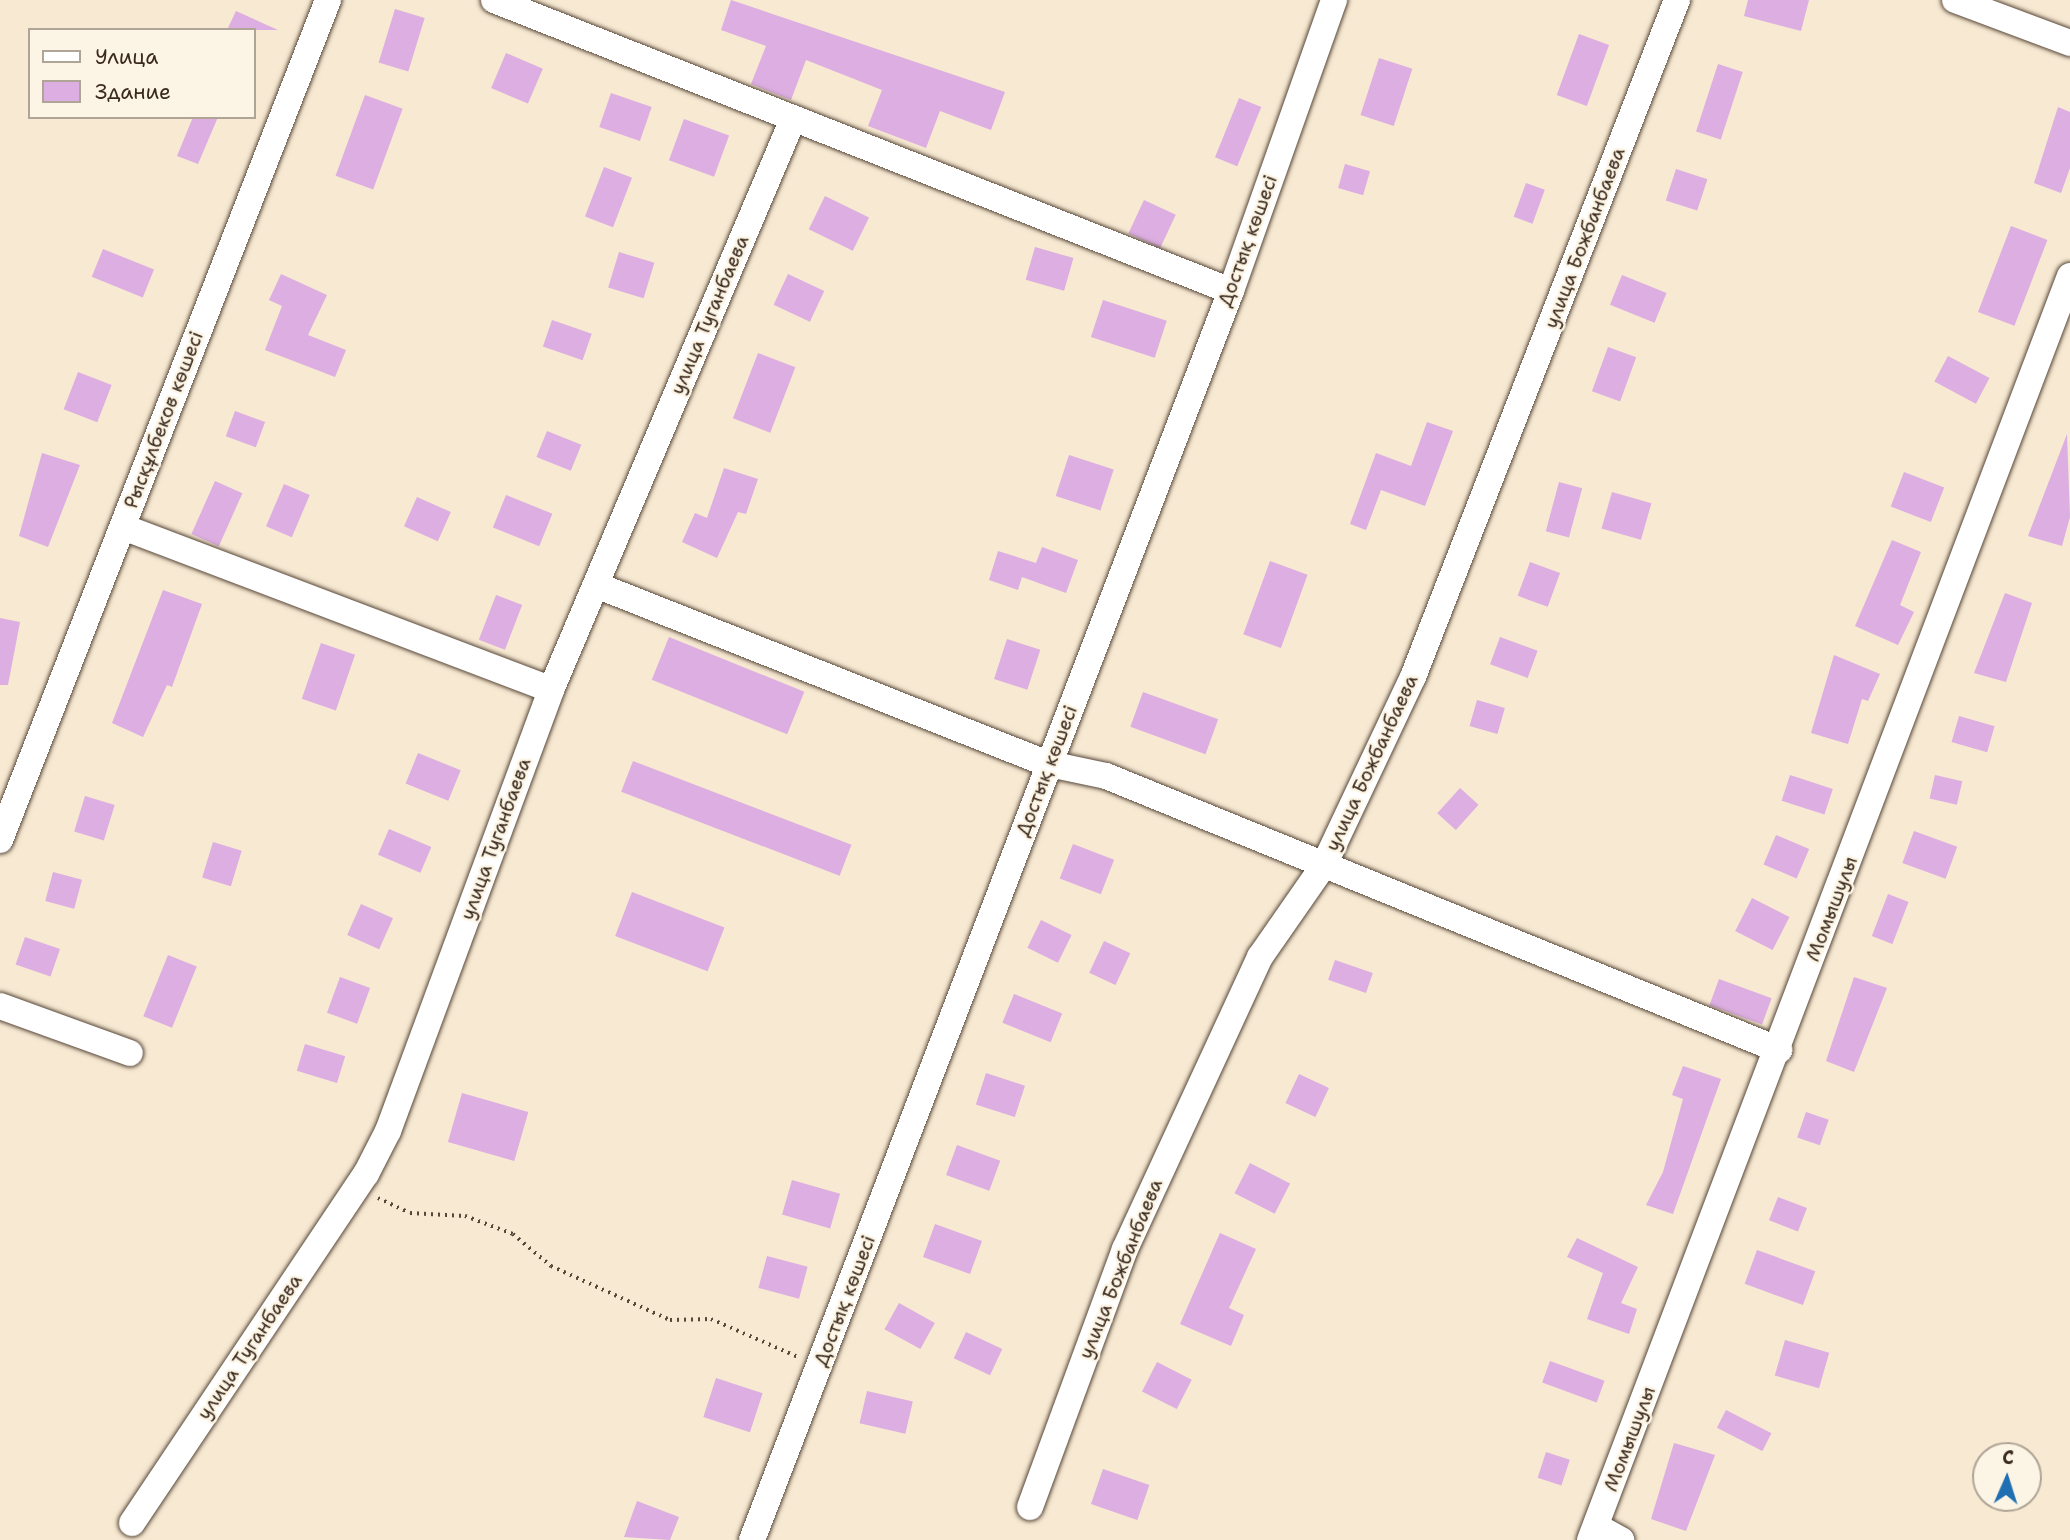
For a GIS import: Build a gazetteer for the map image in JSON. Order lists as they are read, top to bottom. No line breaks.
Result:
{"streets":{"street":["улица Божбанбаева","Достық көшесі","улица Туганбаева","Рысқұлбеков көшесі","Момышулы"]},"legend":["Улица","Здание"],"north":"top"}
